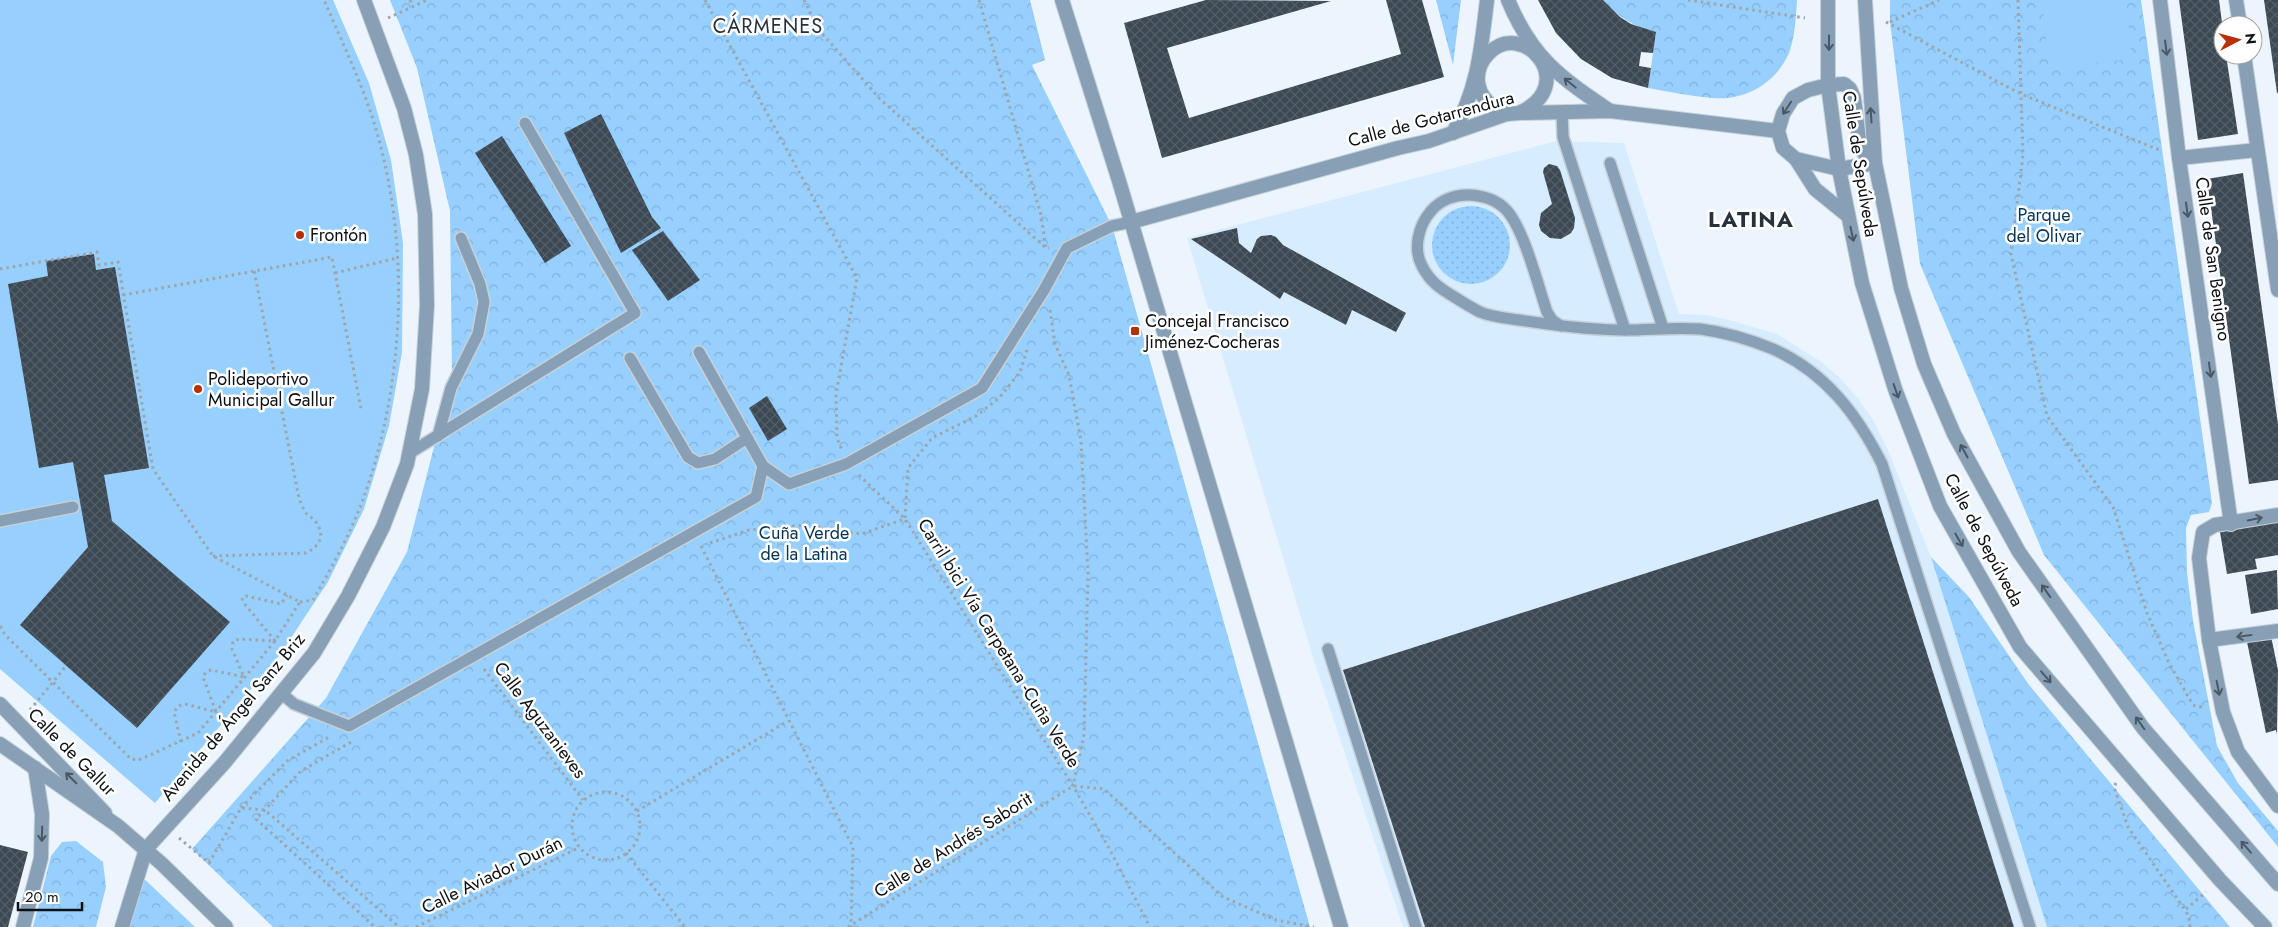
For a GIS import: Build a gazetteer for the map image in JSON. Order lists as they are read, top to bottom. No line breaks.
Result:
{"streets":{"street":["Calle de Gotarrendura","Calle de Sepúlveda","Calle de San Benigno","Avenida de Ángel Sanz Briz","Calle de Gallur"],"path":["Carril bici Vía Carpetana -Cuña Verde","Calle Aguzanieves","Calle de Andrés Saborit","Calle Aviador Durán"]},"crossings":[["Carril bici Vía Carpetana -Cuña Verde","Calle de Andrés Saborit"],["Calle Aguzanieves","Calle Aviador Durán"]],"districts":["CÁRMENES","LATINA"],"parks":["Parque del Olivar","Cuña Verde de la Latina"],"places":{"other":["Frontón","Polideportivo Municipal Gallur"],"transit":["Concejal Francisco Jiménez-Cocheras"]},"scale_bar":"20 m","north":"right"}
